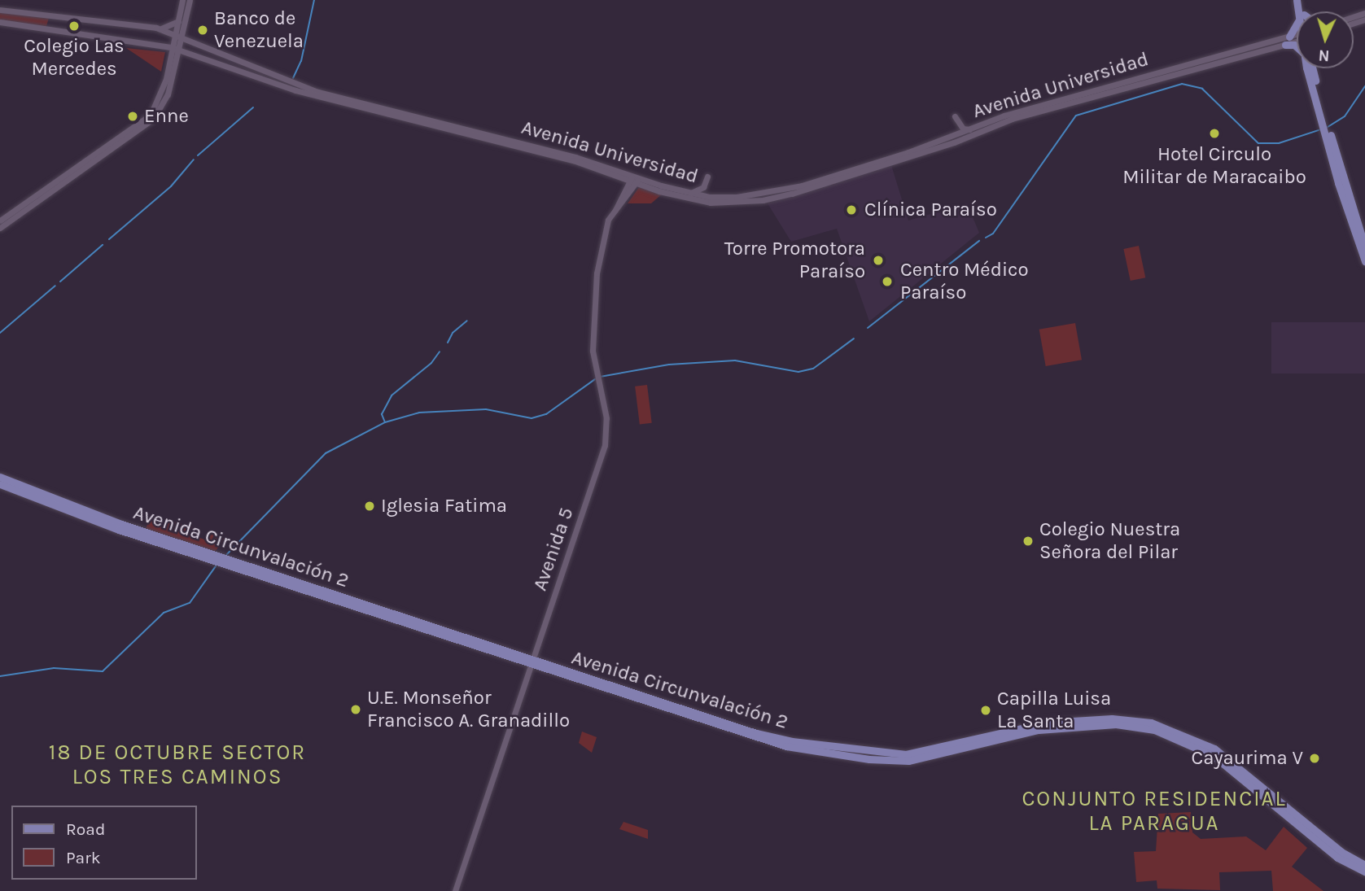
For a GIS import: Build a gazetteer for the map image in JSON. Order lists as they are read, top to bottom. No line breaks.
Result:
{"streets":{"main road":["Avenida Circunvalación 2"],"street":["Avenida Universidad","Avenida 5"]},"crossings":[["Avenida Universidad","Avenida 5"],["Avenida Circunvalación 2","Avenida 5"]],"districts":["18 DE OCTUBRE SECTOR LOS TRES CAMINOS","CONJUNTO RESIDENCIAL LA PARAGUA"],"places":["Colegio Las Mercedes","Banco de Venezuela","Enne","Hotel Circulo Militar de Maracaibo","Clínica Paraíso","Torre Promotora Paraíso","Centro Médico Paraíso","Iglesia Fatima","Colegio Nuestra Señora del Pilar","U.E. Monseñor Francisco A. Granadillo","Capilla Luisa La Santa","Cayaurima V"],"legend":["Road","Park"],"north":"bottom"}
